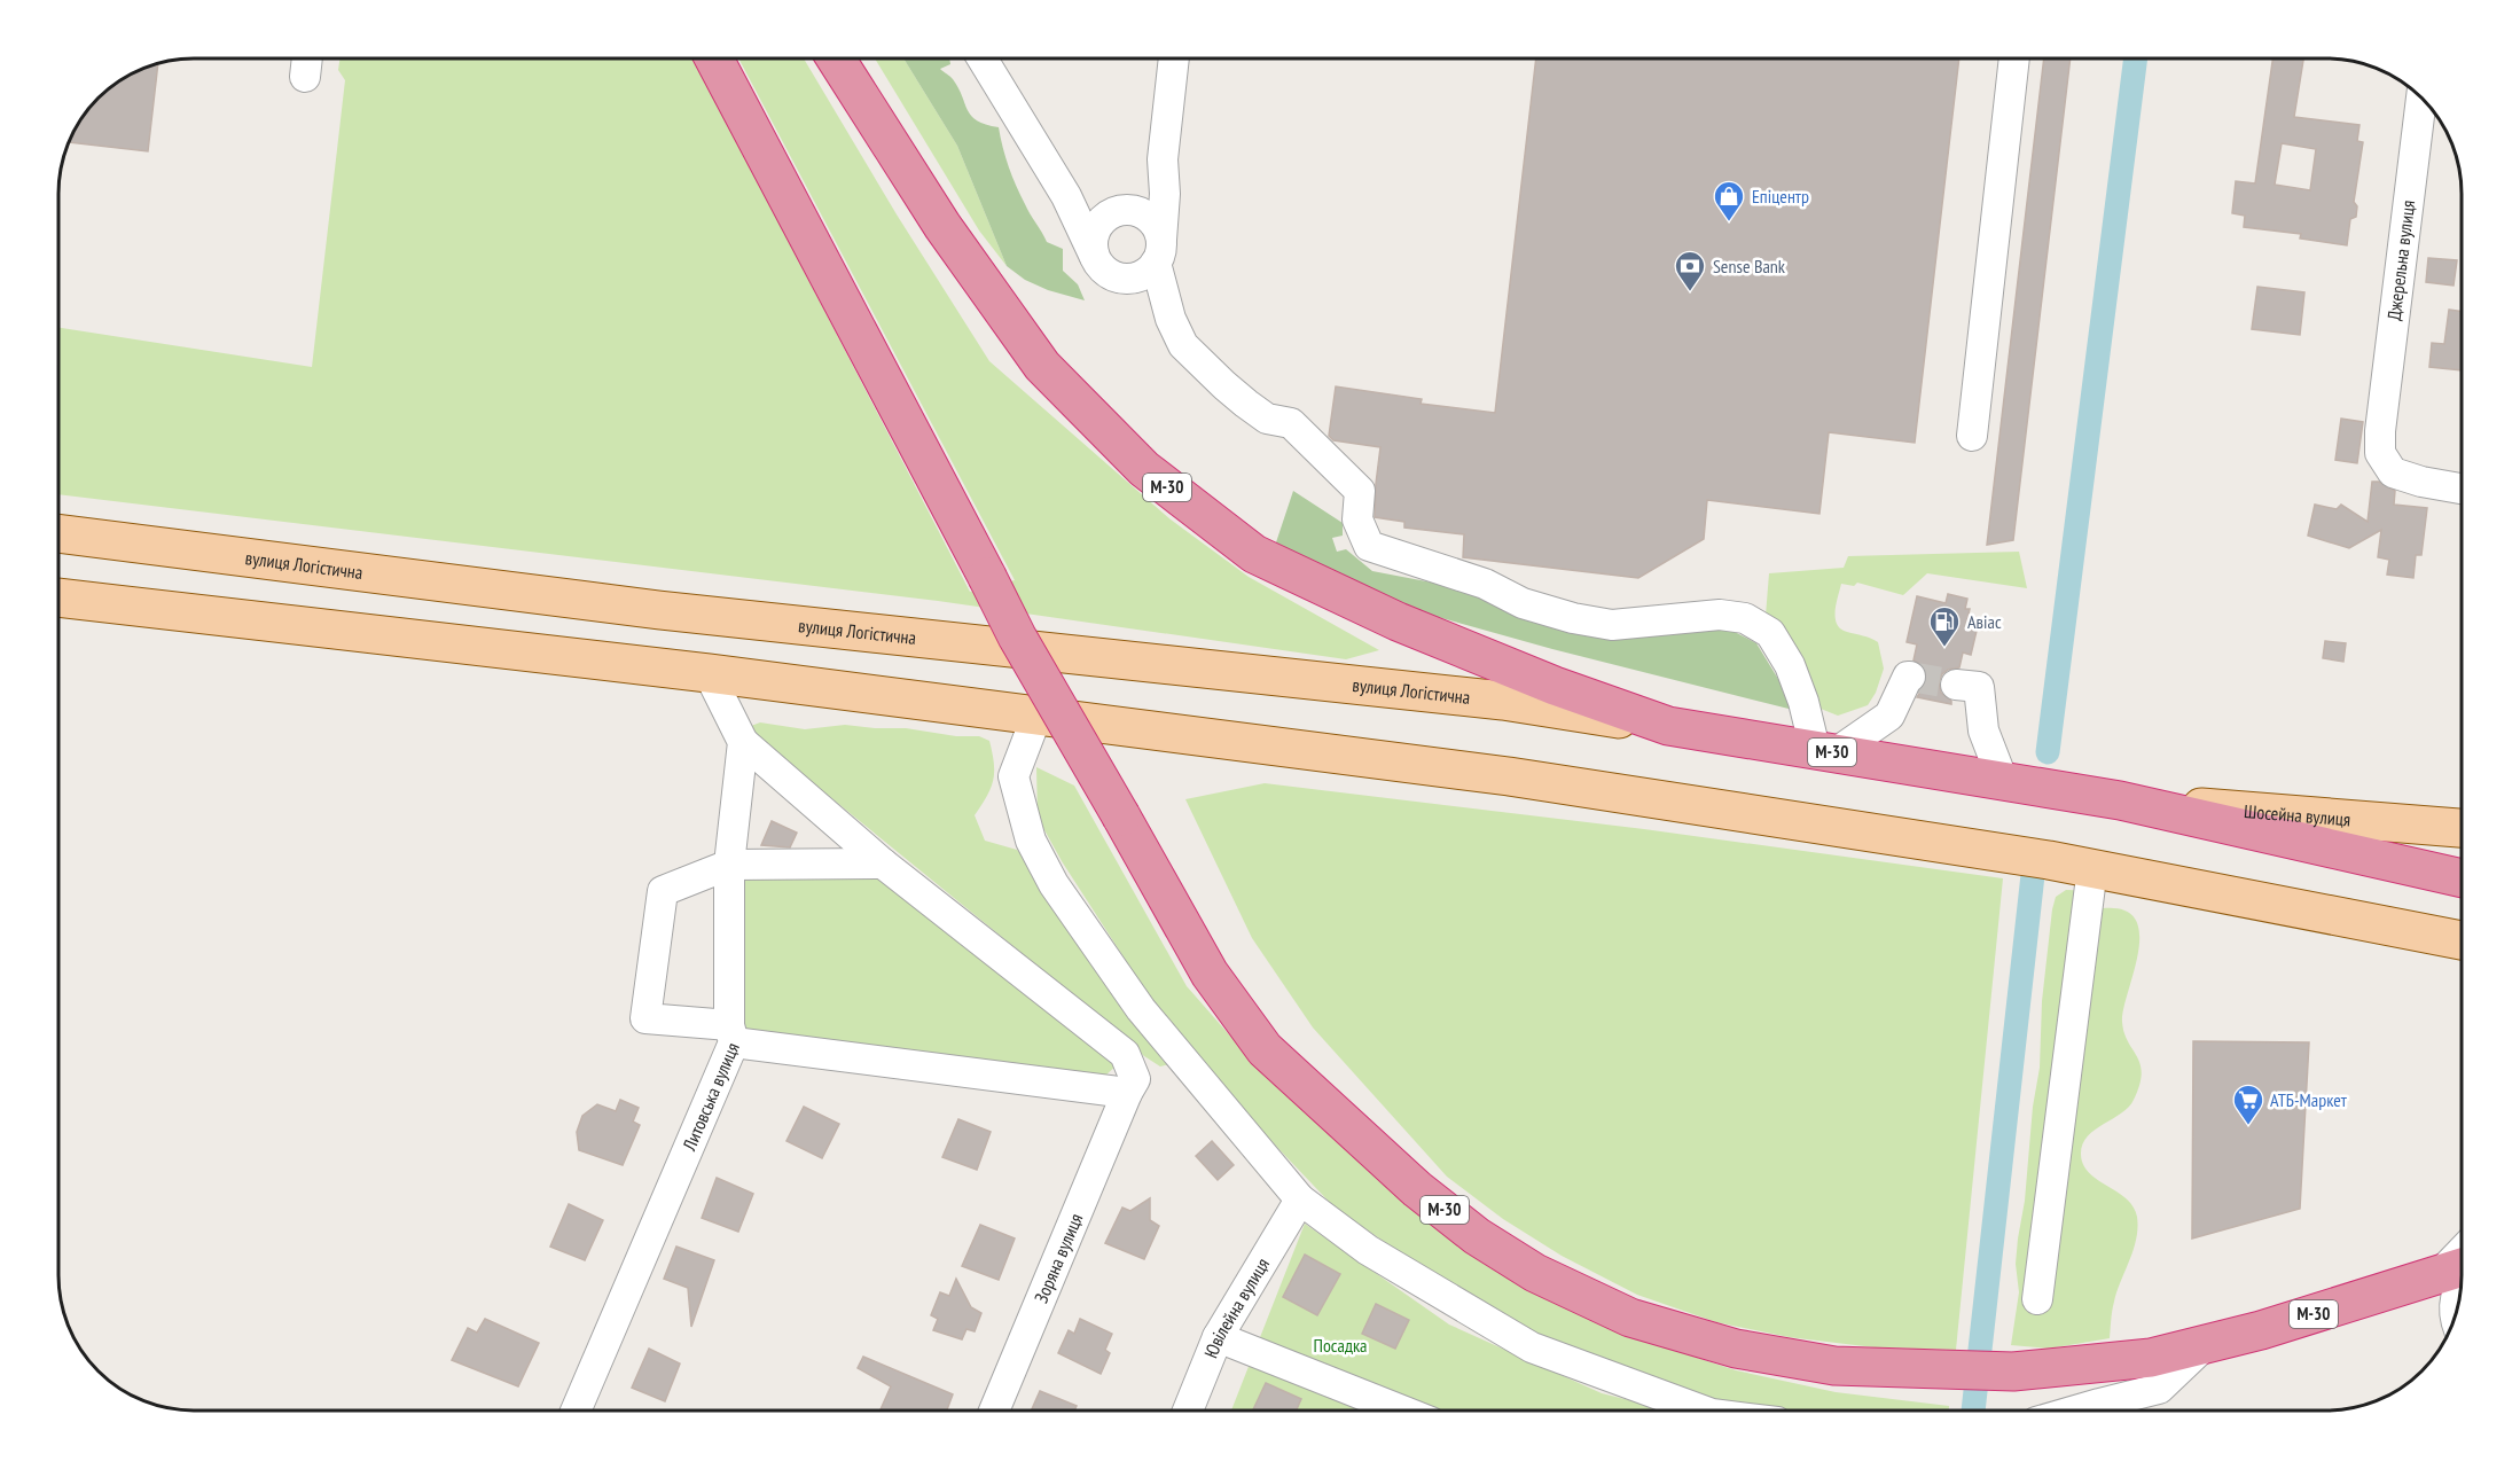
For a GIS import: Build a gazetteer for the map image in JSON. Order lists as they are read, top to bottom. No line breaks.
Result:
{"streets":{"highway":["М-30"],"main road":["вулиця Логістична","Шосейна вулиця"],"street":["Джерельна вулиця","Литовська вулиця","Зоряна вулиця","Ювілейна вулиця"]},"crossings":[["М-30","вулиця Логістична"],["М-30","Шосейна вулиця"]],"parks":["Посадка"],"places":{"shop":["Епіцентр"],"bank":["Sense Bank"],"fuel station":["Авіас"],"supermarket":["АТБ-Маркет"]}}
